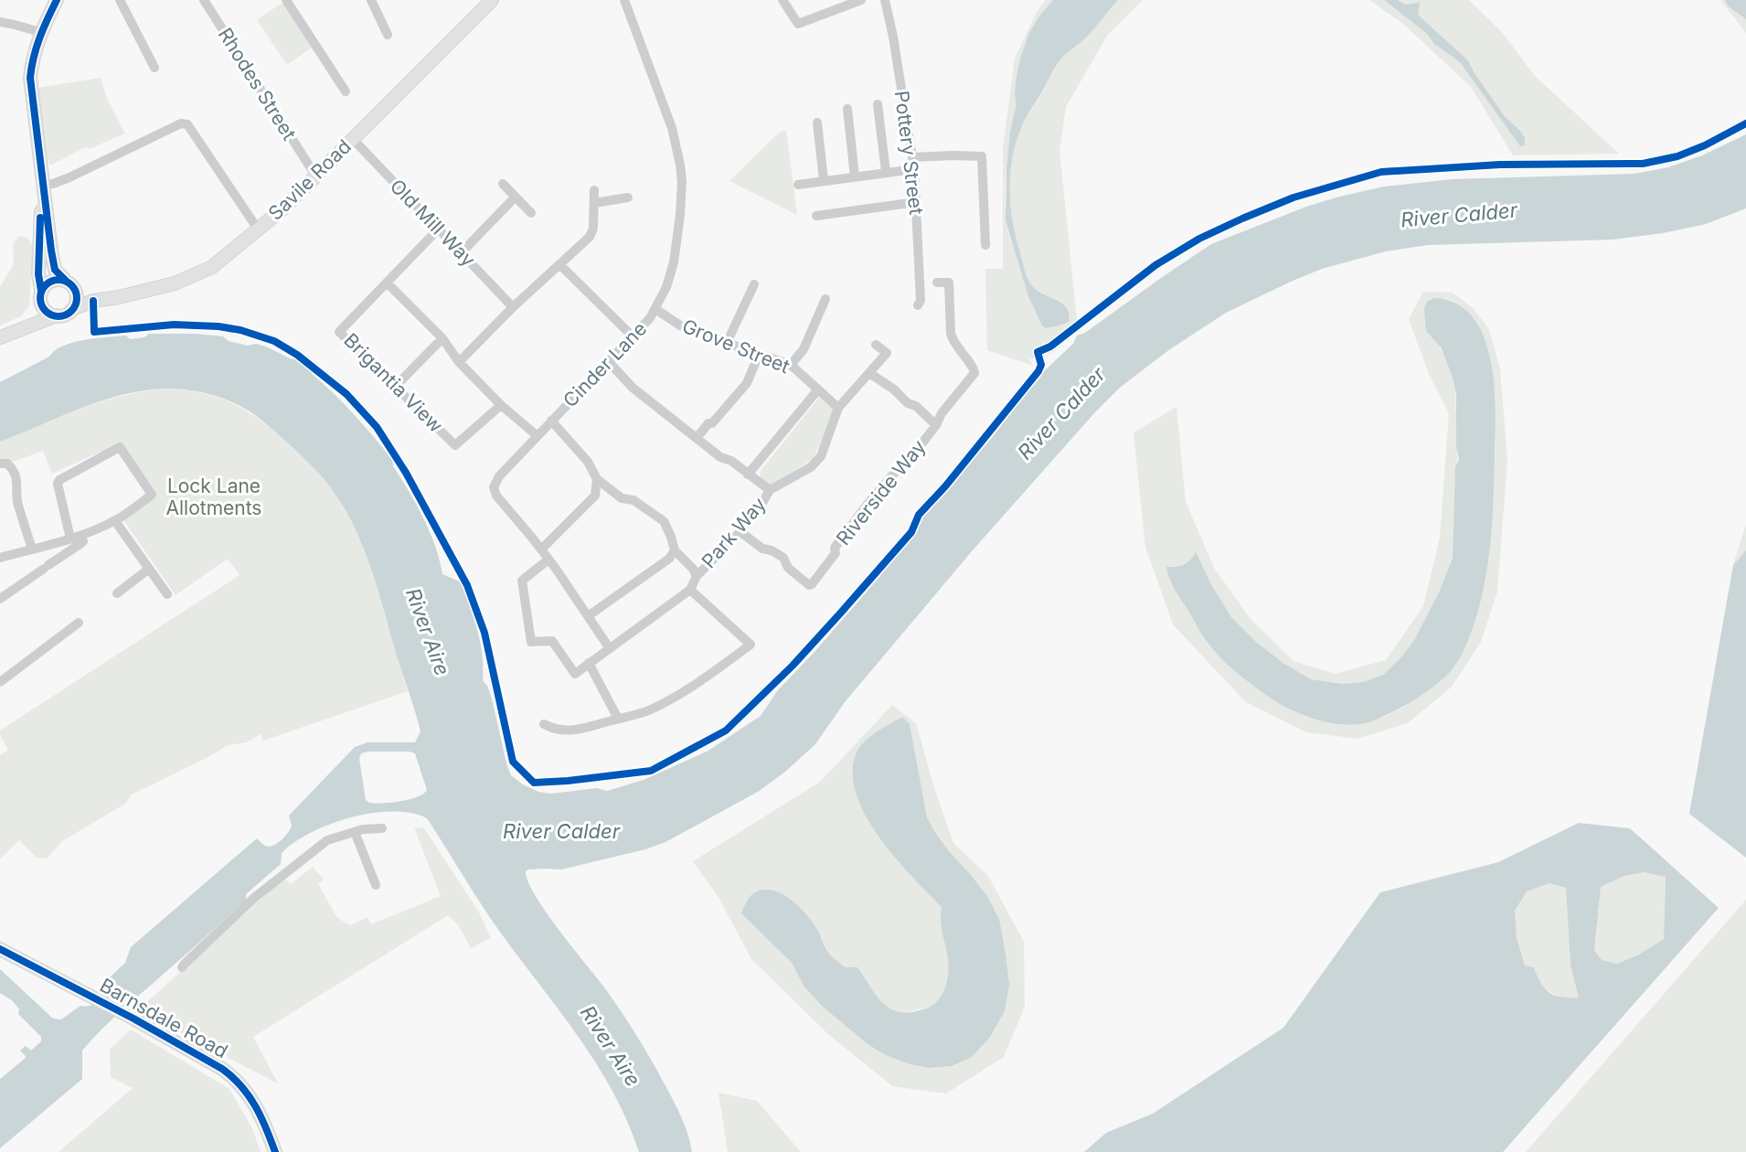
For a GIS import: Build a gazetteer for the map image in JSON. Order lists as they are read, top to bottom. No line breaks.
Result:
{"streets":{"main road":["Savile Road","Barnsdale Road"],"street":["Rhodes Street","Pottery Street","Old Mill Way","Grove Street","Cinder Lane","Brigantia View","Riverside Way","Park Way"]},"crossings":[["Savile Road","Old Mill Way"],["Old Mill Way","Brigantia View"],["Grove Street","Cinder Lane"],["Grove Street","Park Way"],["Cinder Lane","Park Way"],["Riverside Way","Park Way"]],"water":["River Calder","River Aire"],"parks":["Lock Lane Allotments"]}
